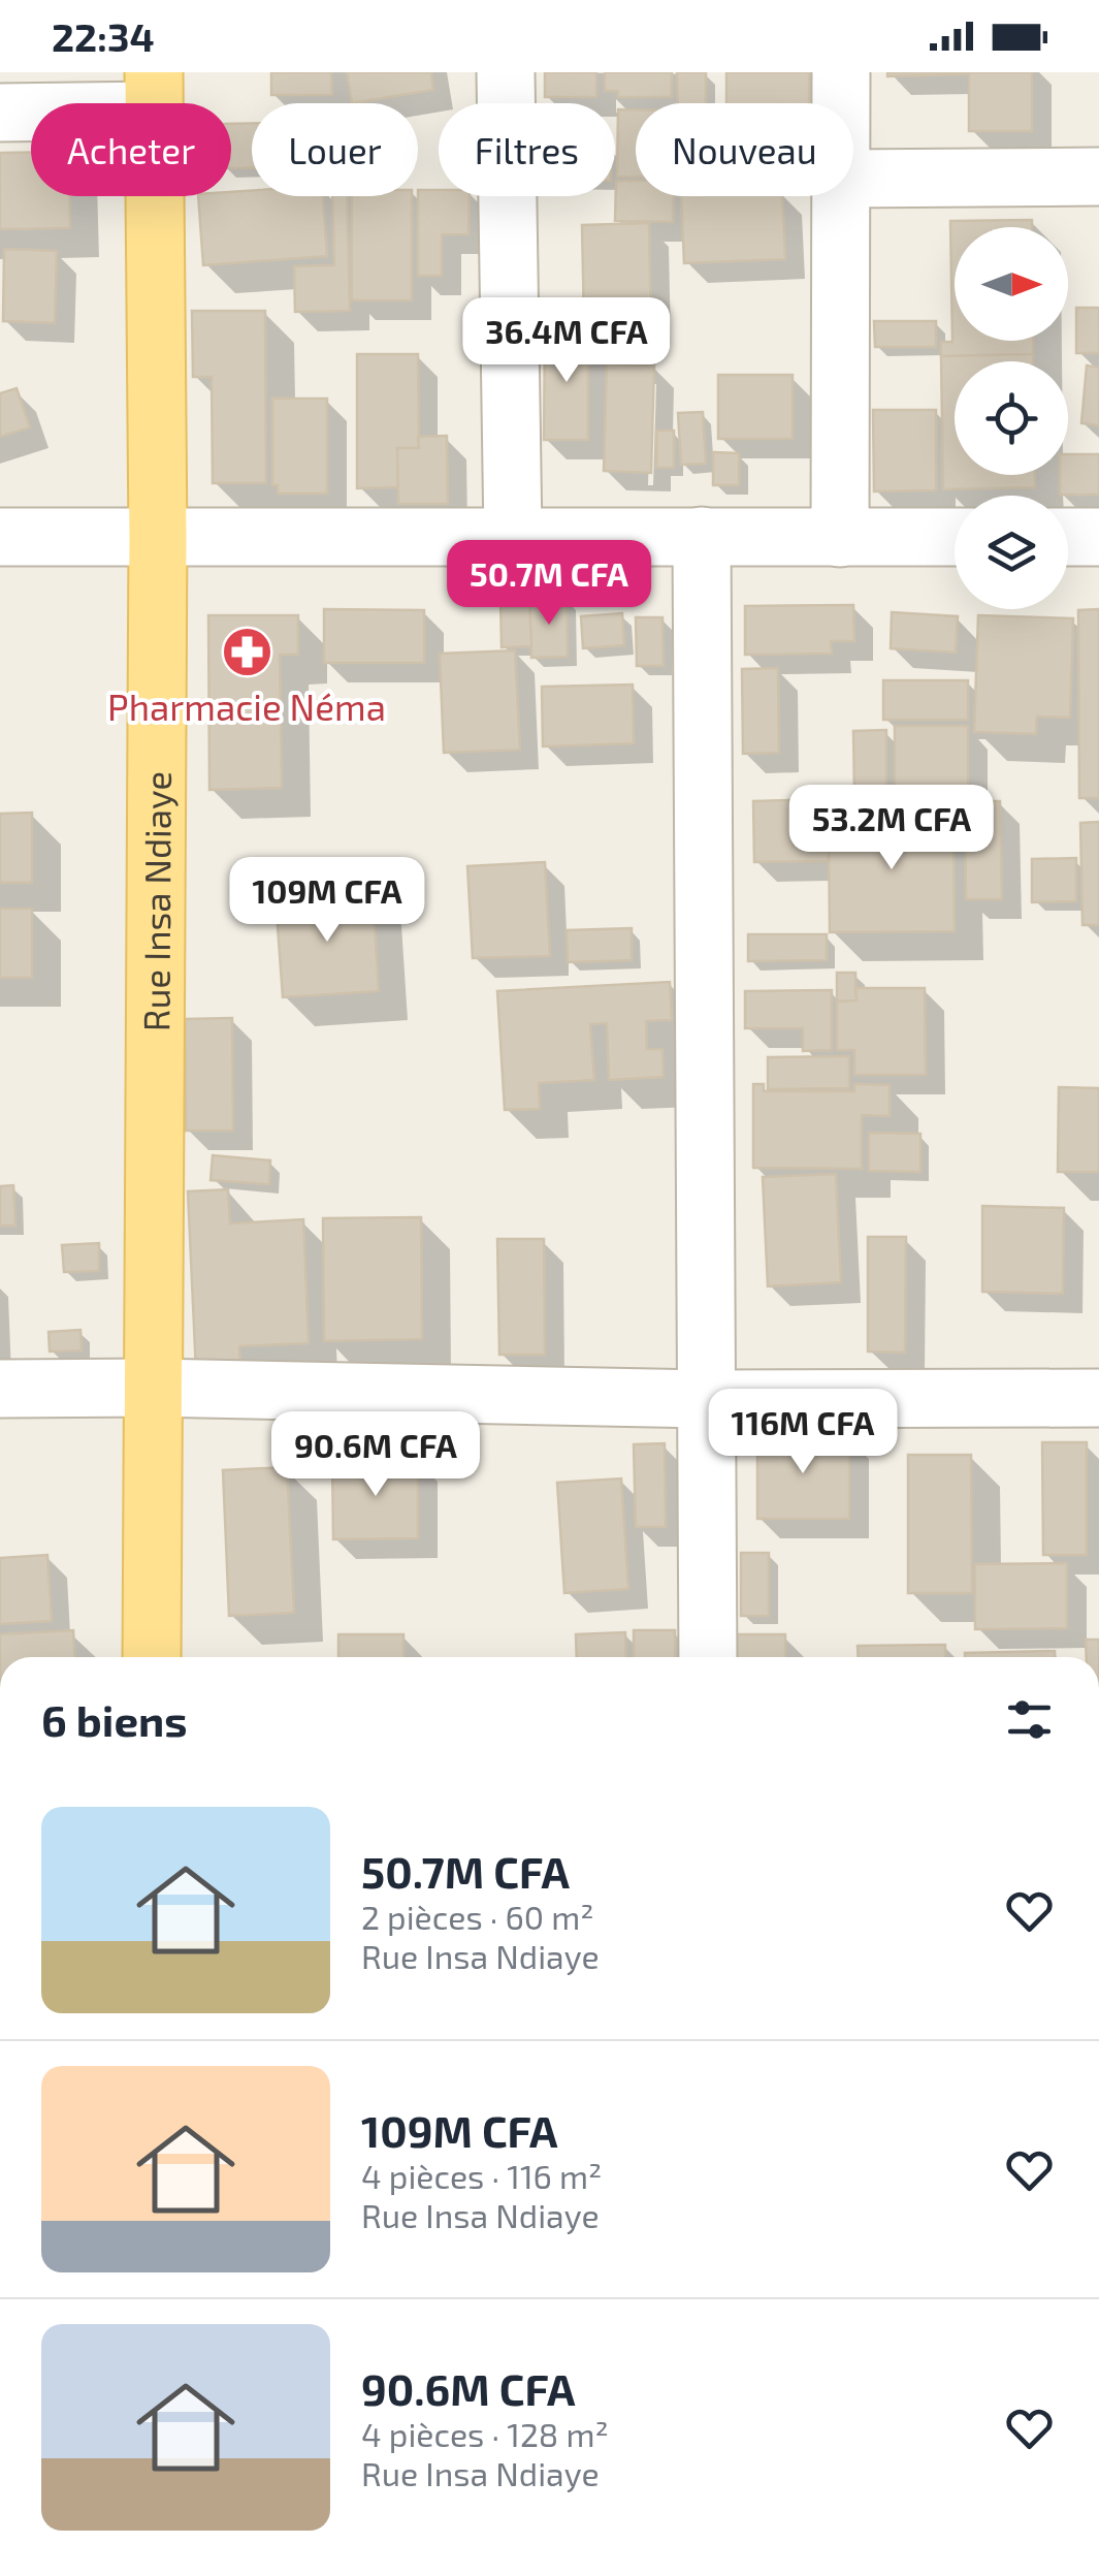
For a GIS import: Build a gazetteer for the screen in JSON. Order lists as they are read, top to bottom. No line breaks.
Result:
{"streets":{"main road":["Rue Insa Ndiaye"]},"places":{"pharmacy":["Pharmacie Néma"]},"north":"right","page":{"status":"22:34","chip":["Acheter","Louer","Filtres","Nouveau"],"price":["36.4M CFA","50.7M CFA","53.2M CFA","109M CFA","116M CFA","90.6M CFA"],"heading":"6 biens","list":[{"name":"50.7M CFA","note":"2 pièces · 60 m² · Rue Insa Ndiaye"},{"name":"109M CFA","note":"4 pièces · 116 m² · Rue Insa Ndiaye"},{"name":"90.6M CFA","note":"4 pièces · 128 m² · Rue Insa Ndiaye"}]}}
